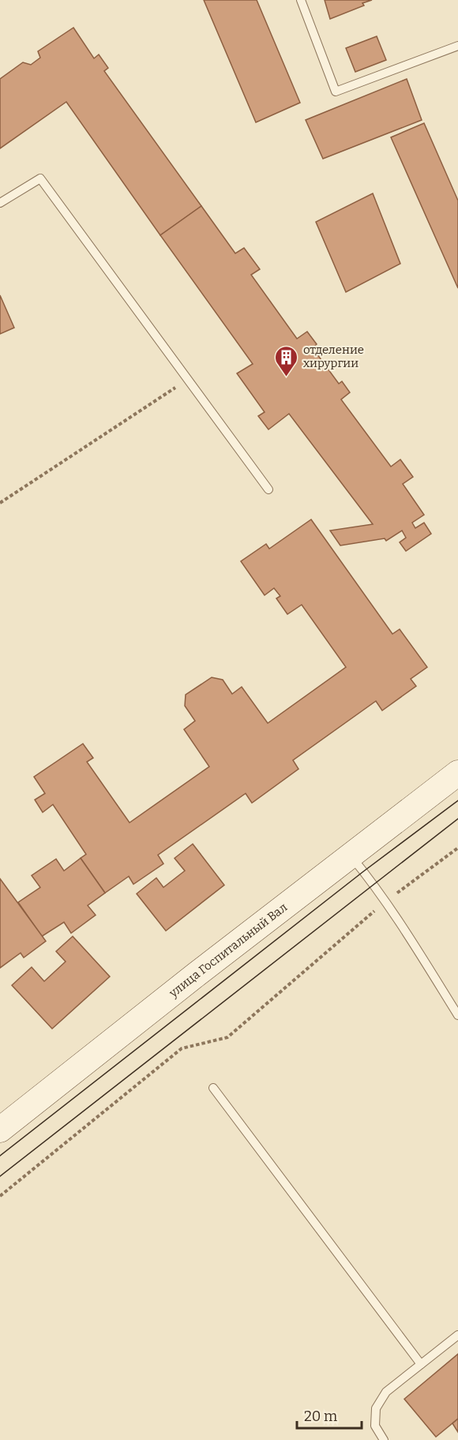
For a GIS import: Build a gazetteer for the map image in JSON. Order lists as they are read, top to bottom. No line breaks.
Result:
{"streets":{"main road":["улица Госпитальный Вал"]},"places":{"building":["отделение хирургии"]},"scale_bar":"20 m"}
